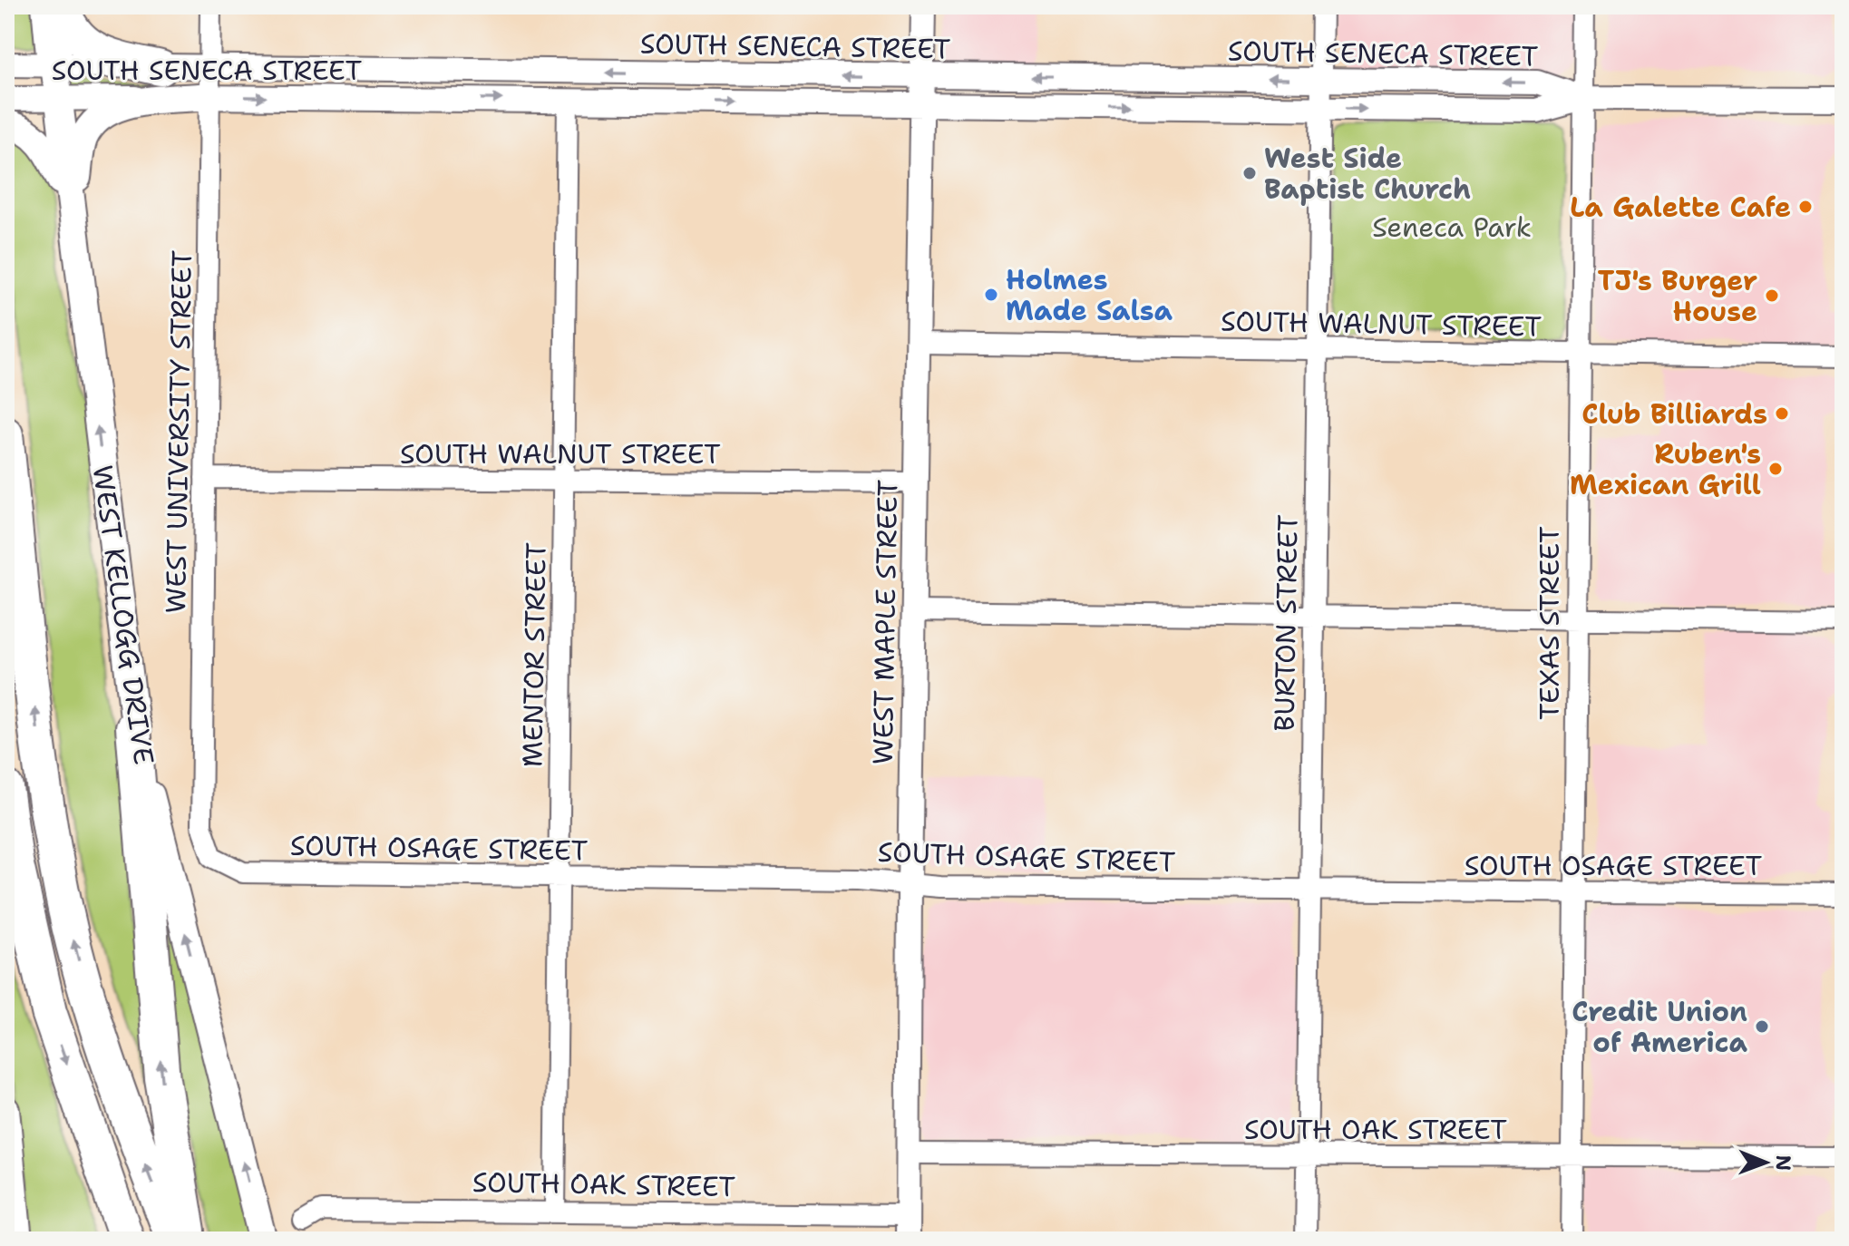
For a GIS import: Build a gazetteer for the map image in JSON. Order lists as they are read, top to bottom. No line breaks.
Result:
{"streets":{"main road":["WEST KELLOGG DRIVE"],"street":["SOUTH SENECA STREET","SOUTH WALNUT STREET","WEST UNIVERSITY STREET","WEST MAPLE STREET","BURTON STREET","TEXAS STREET","MENTOR STREET","SOUTH OSAGE STREET","SOUTH OAK STREET"]},"crossings":[["SOUTH SENECA STREET","WEST UNIVERSITY STREET"],["SOUTH SENECA STREET","WEST KELLOGG DRIVE"],["SOUTH SENECA STREET","WEST MAPLE STREET"],["SOUTH SENECA STREET","BURTON STREET"],["SOUTH SENECA STREET","TEXAS STREET"],["SOUTH SENECA STREET","MENTOR STREET"],["SOUTH WALNUT STREET","WEST UNIVERSITY STREET"],["SOUTH WALNUT STREET","WEST MAPLE STREET"],["SOUTH WALNUT STREET","BURTON STREET"],["SOUTH WALNUT STREET","TEXAS STREET"],["SOUTH WALNUT STREET","MENTOR STREET"],["WEST UNIVERSITY STREET","SOUTH OSAGE STREET"],["WEST MAPLE STREET","SOUTH OSAGE STREET"],["WEST MAPLE STREET","SOUTH OAK STREET"],["BURTON STREET","SOUTH OSAGE STREET"],["BURTON STREET","SOUTH OAK STREET"],["TEXAS STREET","SOUTH OSAGE STREET"],["TEXAS STREET","SOUTH OAK STREET"],["MENTOR STREET","SOUTH OSAGE STREET"],["MENTOR STREET","SOUTH OAK STREET"]],"one_way":["WEST KELLOGG DRIVE"],"parks":["Seneca Park"],"places":["West Side Baptist Church","La Galette Cafe","Holmes Made Salsa","TJ's Burger House","Club Billiards","Ruben's Mexican Grill","Credit Union of America"],"north":"right"}
